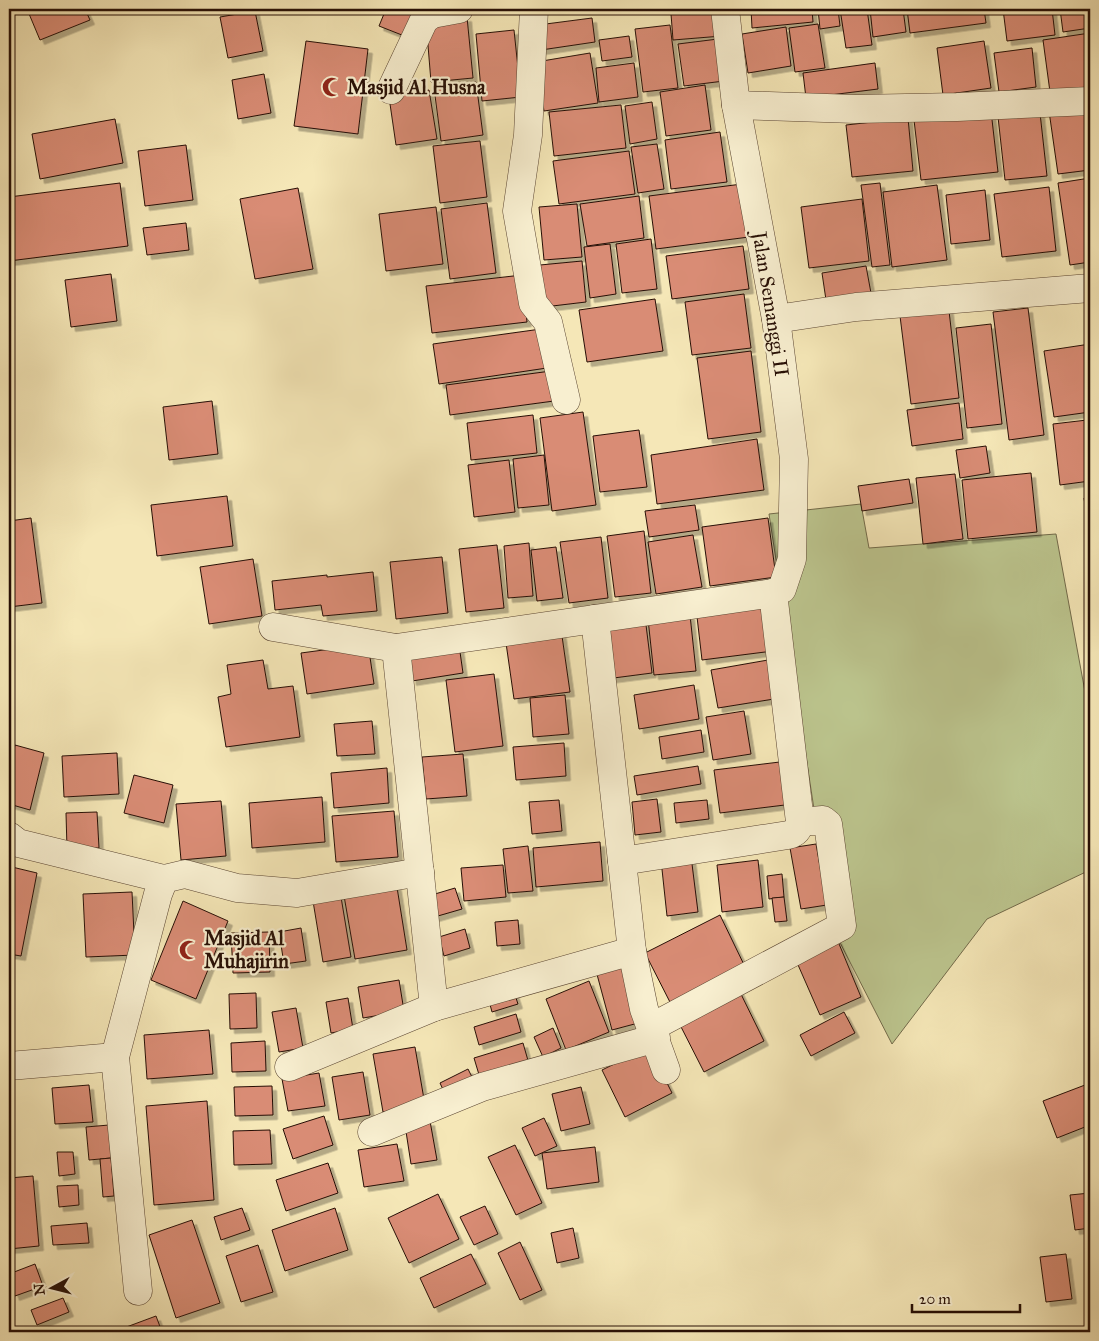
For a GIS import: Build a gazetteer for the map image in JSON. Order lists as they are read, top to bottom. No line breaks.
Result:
{"streets":{"street":["Jalan Semanggi II"]},"places":{"mosque":["Masjid Al Husna","Masjid Al Muhajirin"]},"scale_bar":"20 m","north":"left"}
